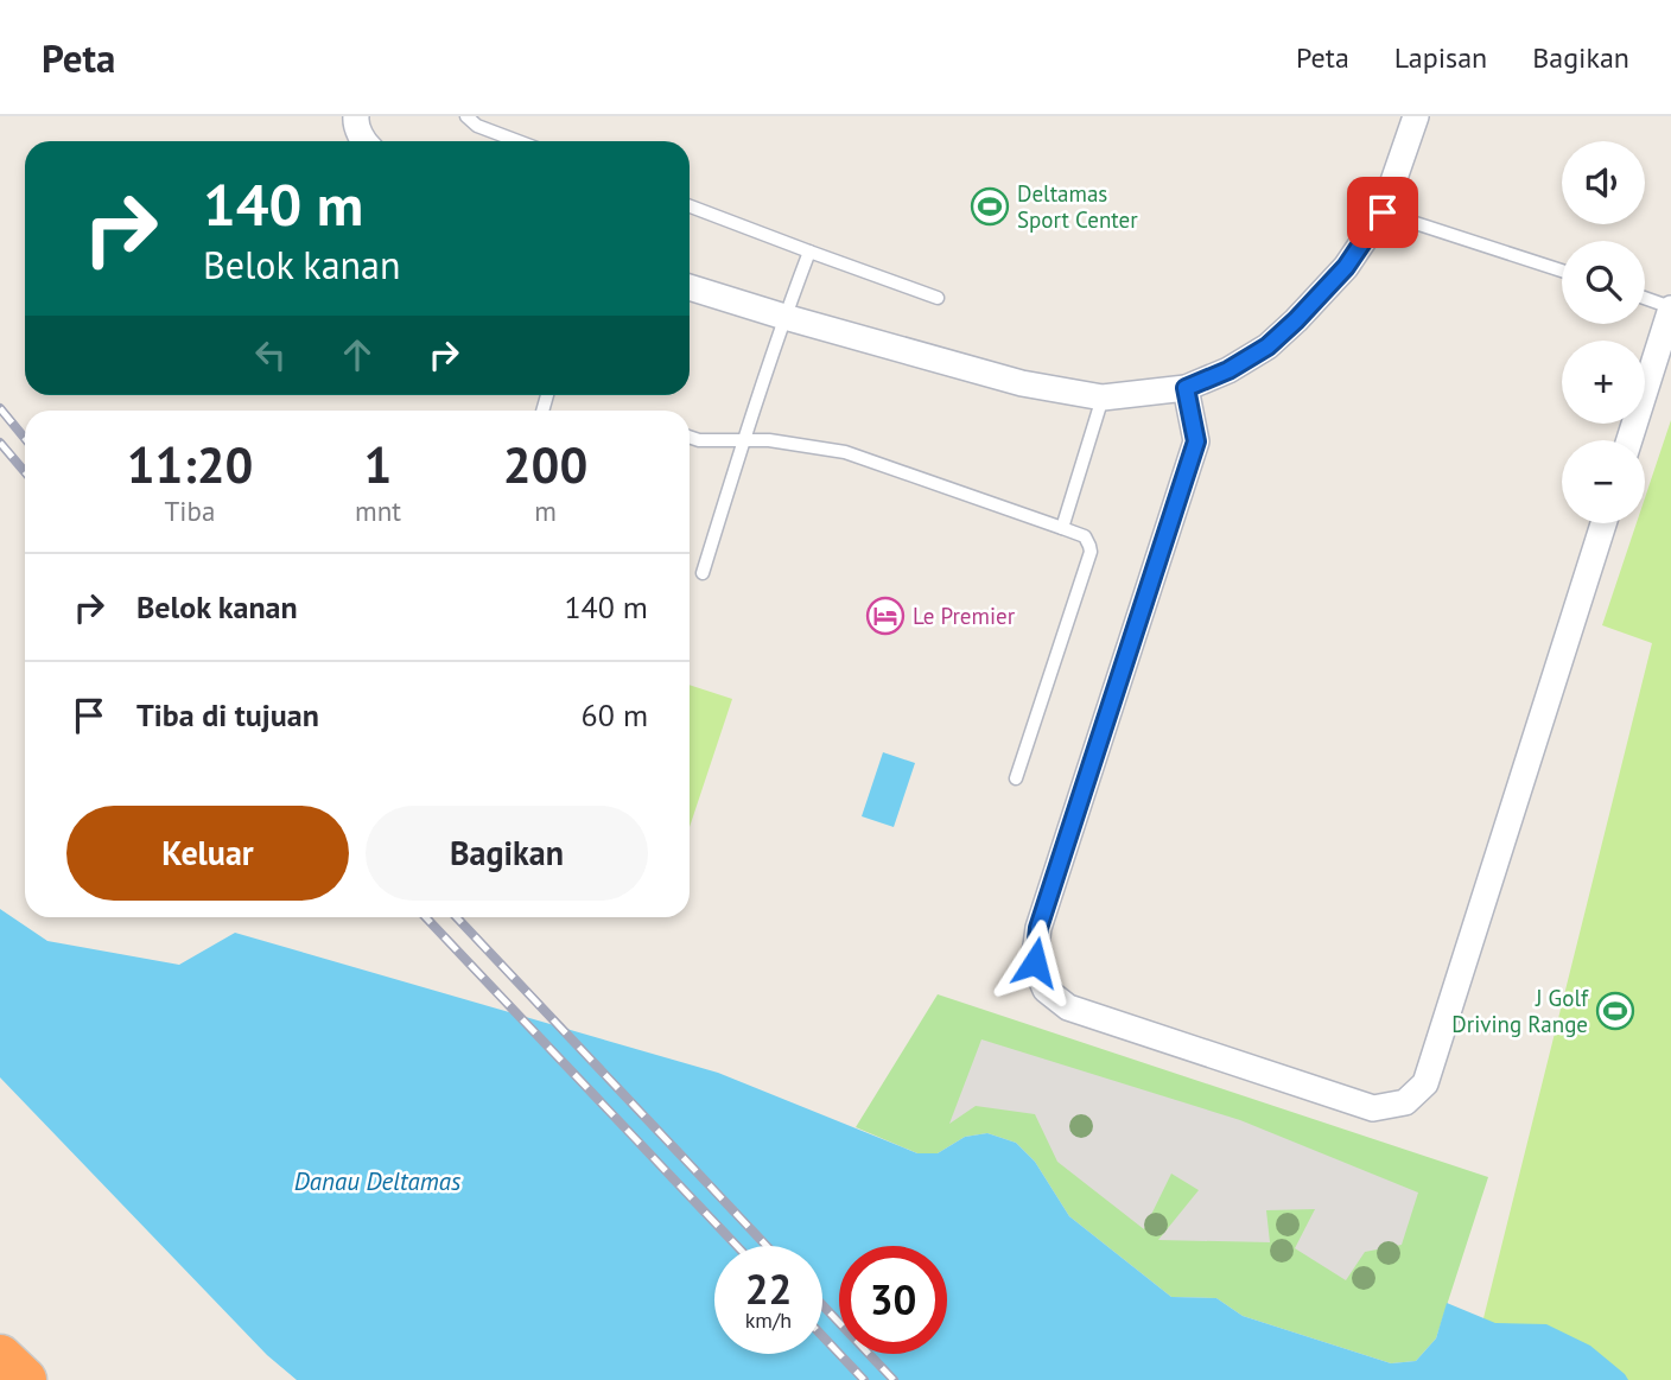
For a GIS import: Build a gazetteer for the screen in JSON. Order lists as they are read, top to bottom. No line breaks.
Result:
{"water":["Danau Deltamas"],"places":{"sports":["Deltamas Sport Center","J Golf Driving Range"],"hotel":["Le Premier"]},"page":{"header":"Peta","nav":["Peta","Lapisan","Bagikan"],"map_buttons":["+","−"],"turn":["140 m","Belok kanan"],"eta":["11:20","Tiba","1","mnt","200","m"],"list":[{"name":"Belok kanan","value":"140 m"},{"name":"Tiba di tujuan","value":"60 m"}],"buttons":["Keluar","Bagikan"],"speed":"22 km/h","limit":"30"}}
